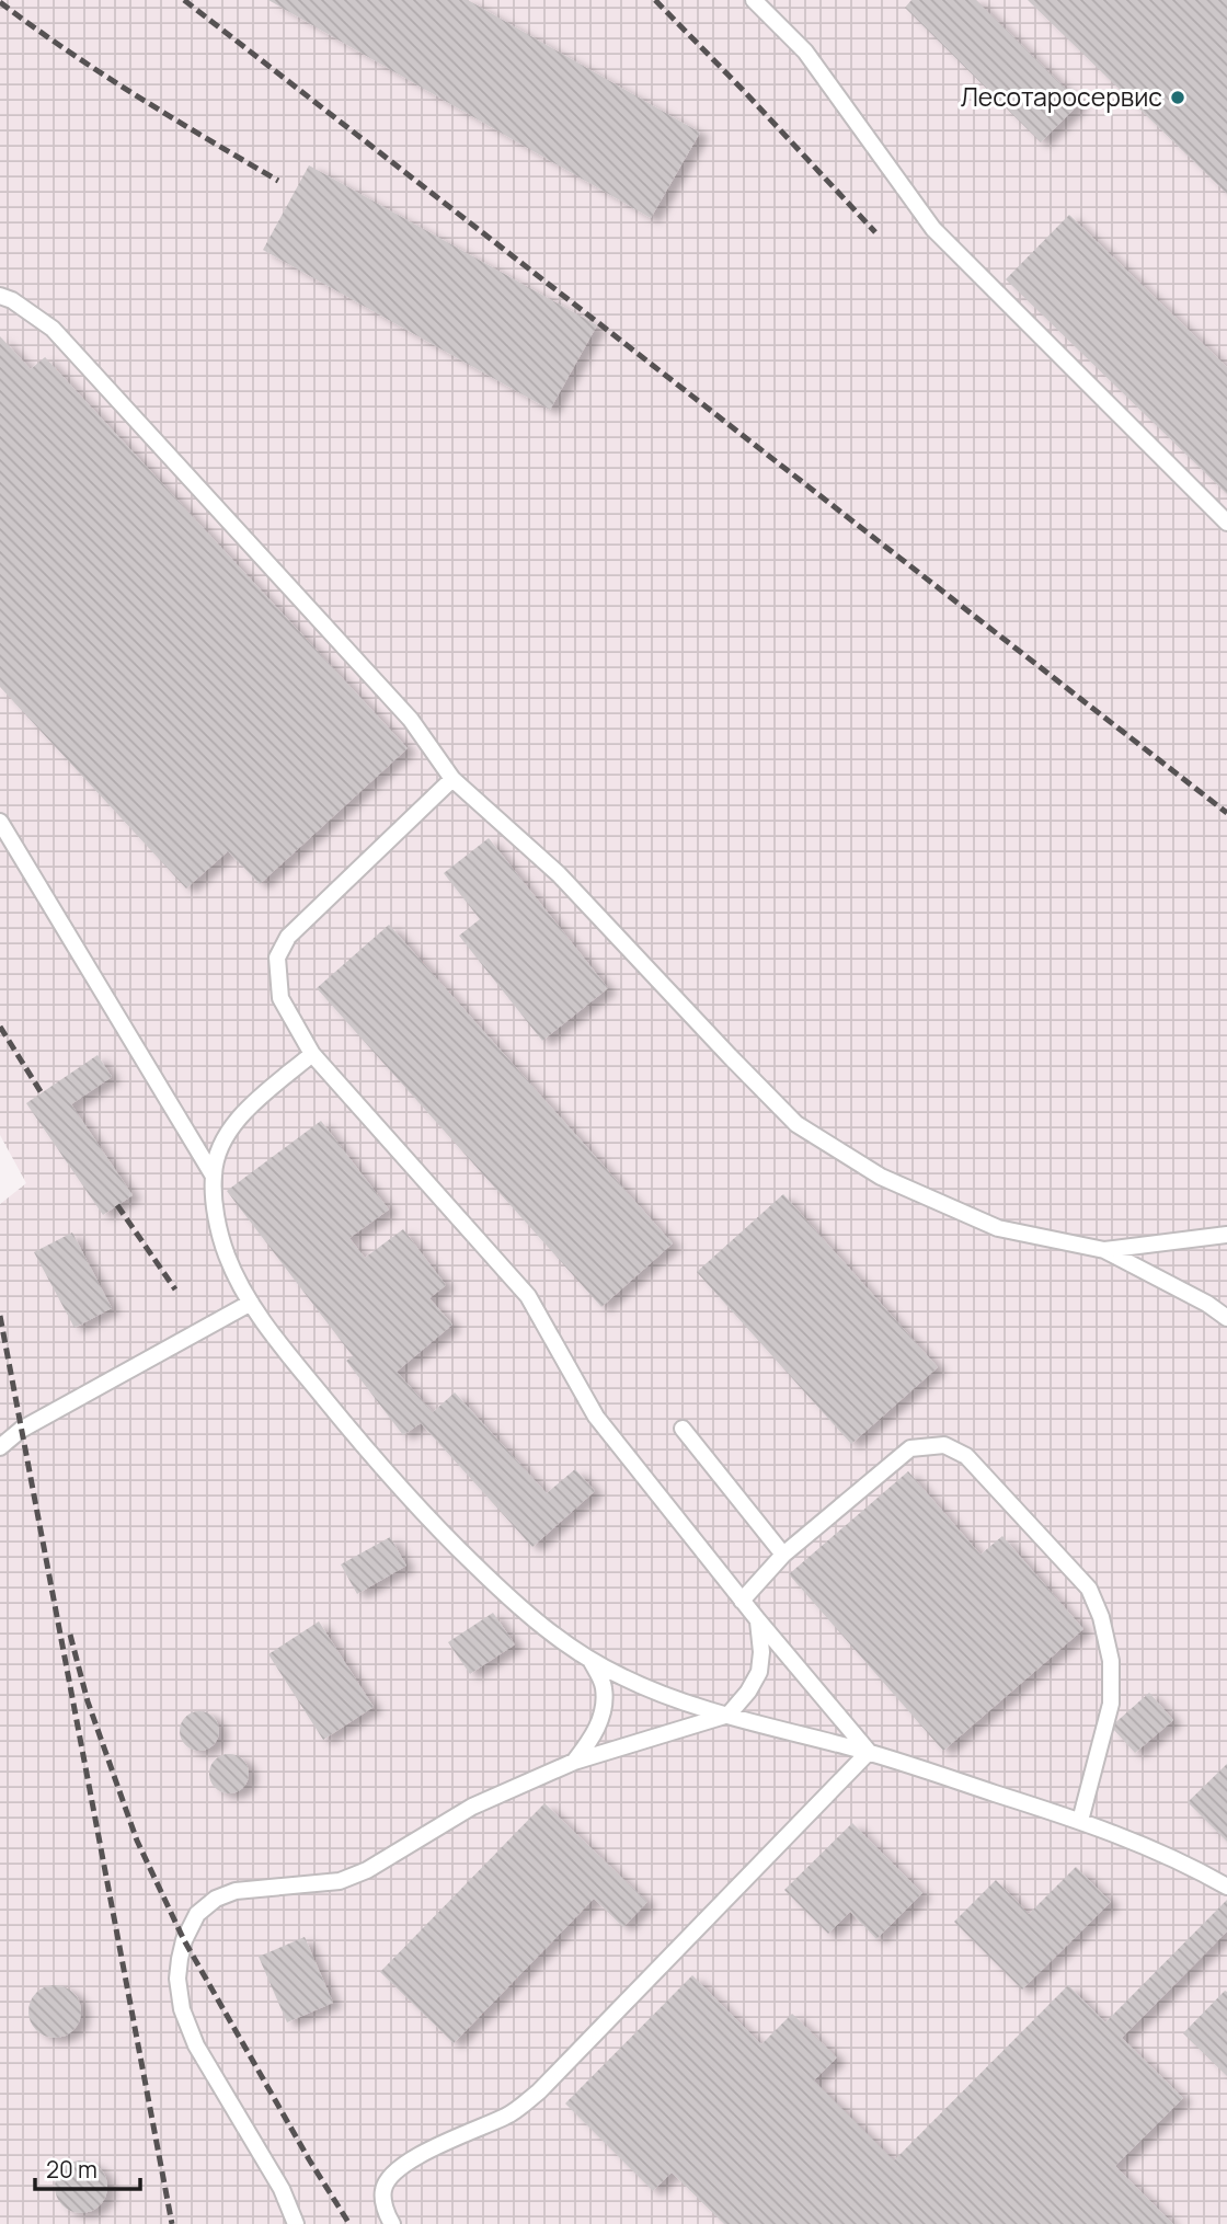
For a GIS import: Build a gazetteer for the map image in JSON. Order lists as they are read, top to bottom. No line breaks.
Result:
{"places":["Лесотаросервис"],"scale_bar":"20 m"}
